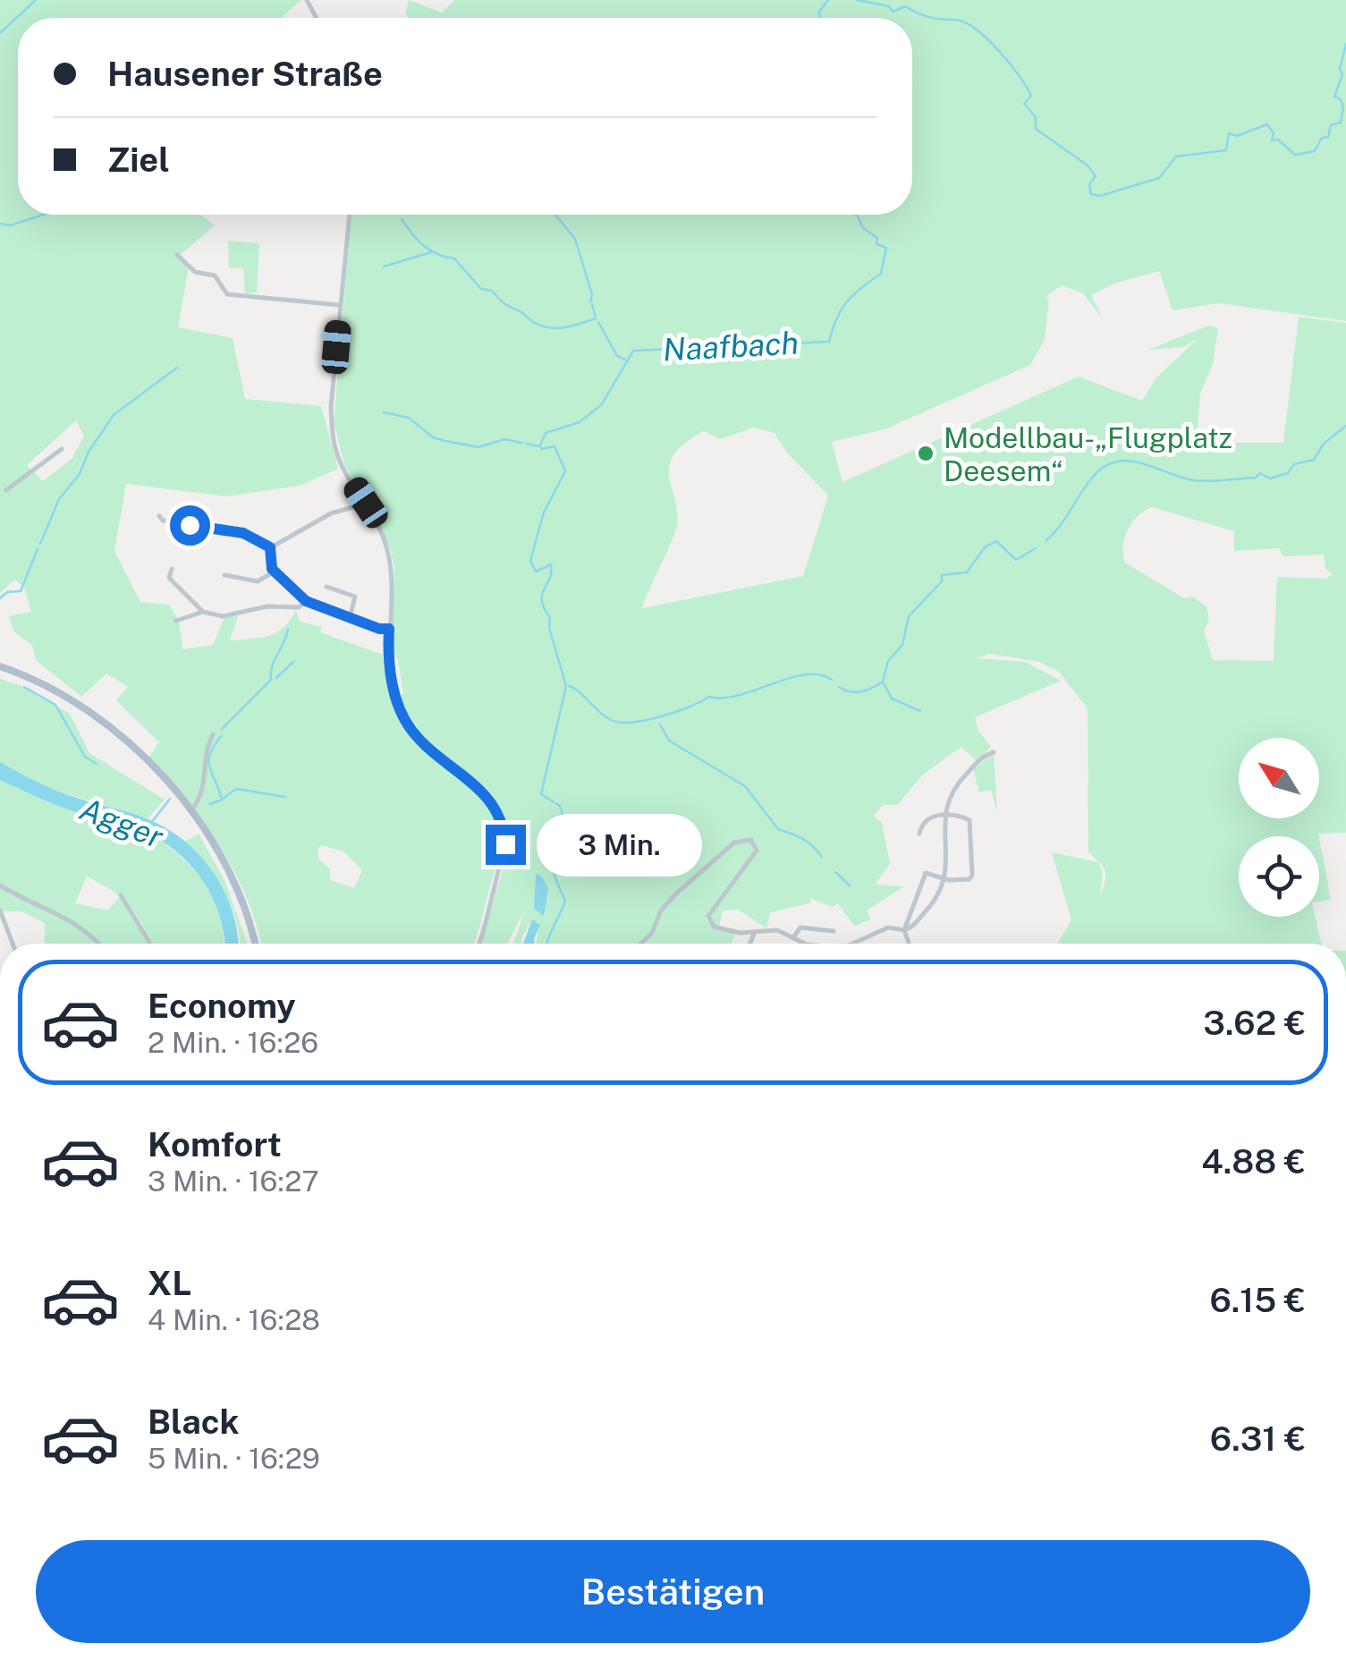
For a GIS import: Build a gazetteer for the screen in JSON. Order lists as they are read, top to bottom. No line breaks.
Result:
{"water":["Naafbach","Agger"],"places":["Modellbau-„Flugplatz Deesem“"],"north":"top left","page":{"banner":["Hausener Straße","Ziel"],"bubble":"3 Min.","list":[{"name":"Economy","note":"2 Min. · 16:26","value":"3.62 €"},{"name":"Komfort","note":"3 Min. · 16:27","value":"4.88 €"},{"name":"XL","note":"4 Min. · 16:28","value":"6.15 €"},{"name":"Black","note":"5 Min. · 16:29","value":"6.31 €"}],"buttons":"Bestätigen"}}
